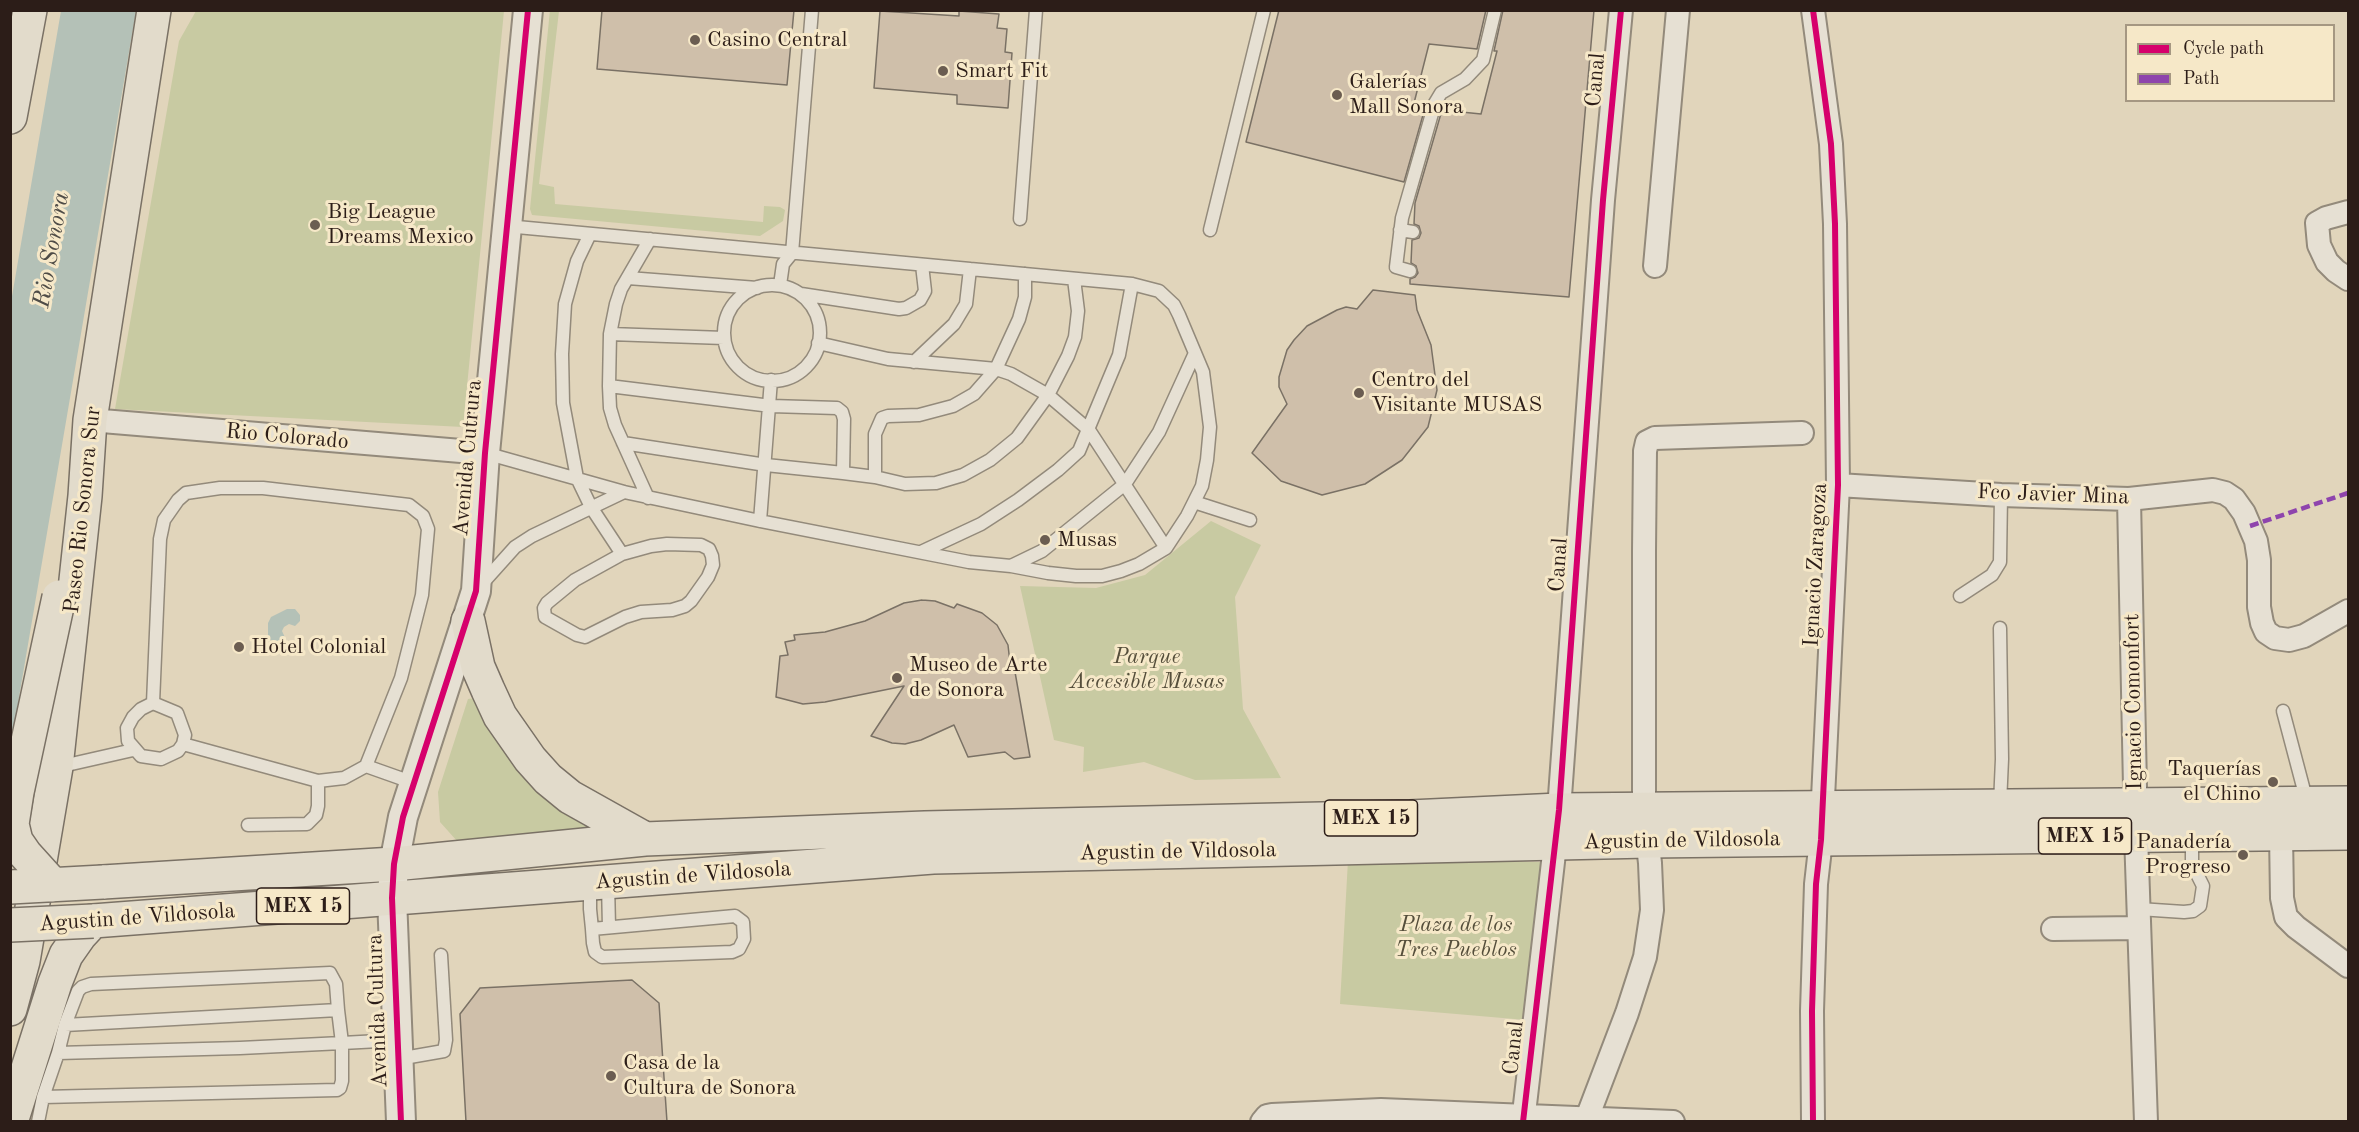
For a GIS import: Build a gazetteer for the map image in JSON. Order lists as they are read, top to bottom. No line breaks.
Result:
{"streets":{"main road":["Paseo Rio Sonora Sur","MEX 15","Agustin de Vildosola"],"street":["Canal","Rio Colorado","Avenida Cutrura","Fco Javier Mina","Ignacio Zaragoza","Ignacio Comonfort","Avenida Cultura"]},"crossings":[["Canal","Agustin de Vildosola"],["Rio Colorado","Avenida Cutrura"],["Rio Colorado","Paseo Rio Sonora Sur"],["Avenida Cutrura","Agustin de Vildosola"],["Avenida Cutrura","Avenida Cultura"],["Fco Javier Mina","Ignacio Zaragoza"],["Fco Javier Mina","Ignacio Comonfort"],["Ignacio Zaragoza","Agustin de Vildosola"],["Ignacio Comonfort","Agustin de Vildosola"],["Agustin de Vildosola","Avenida Cultura"]],"water":["Rio Sonora"],"parks":["Parque Accesible Musas","Plaza de los Tres Pueblos"],"places":["Casino Central","Smart Fit","Galerías Mall Sonora","Big League Dreams Mexico","Centro del Visitante MUSAS","Musas","Hotel Colonial","Museo de Arte de Sonora","Taquerías el Chino","Panadería Progreso","Casa de la Cultura de Sonora"],"legend":["Cycle path","Path"]}
